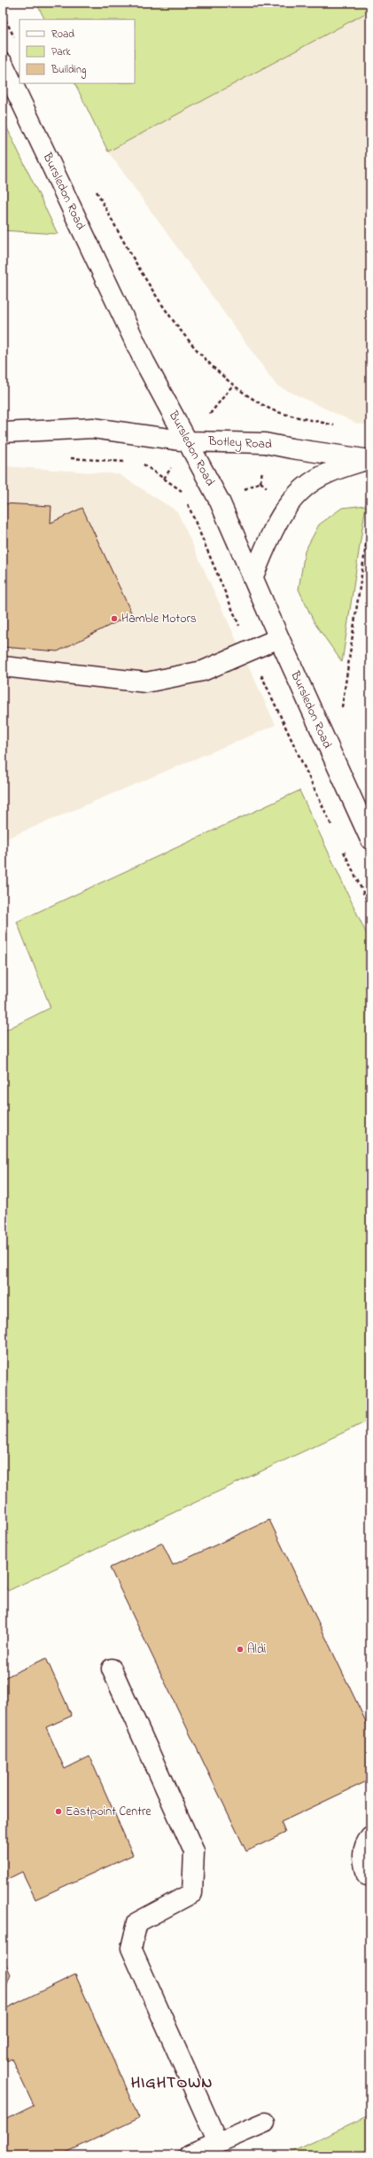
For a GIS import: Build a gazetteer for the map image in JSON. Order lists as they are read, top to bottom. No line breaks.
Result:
{"streets":{"main road":["Bursledon Road","Botley Road"]},"crossings":[["Bursledon Road","Botley Road"]],"districts":["HIGHTOWN"],"places":["Hamble Motors","Aldi","Eastpoint Centre"],"legend":["Road","Park","Building"]}
